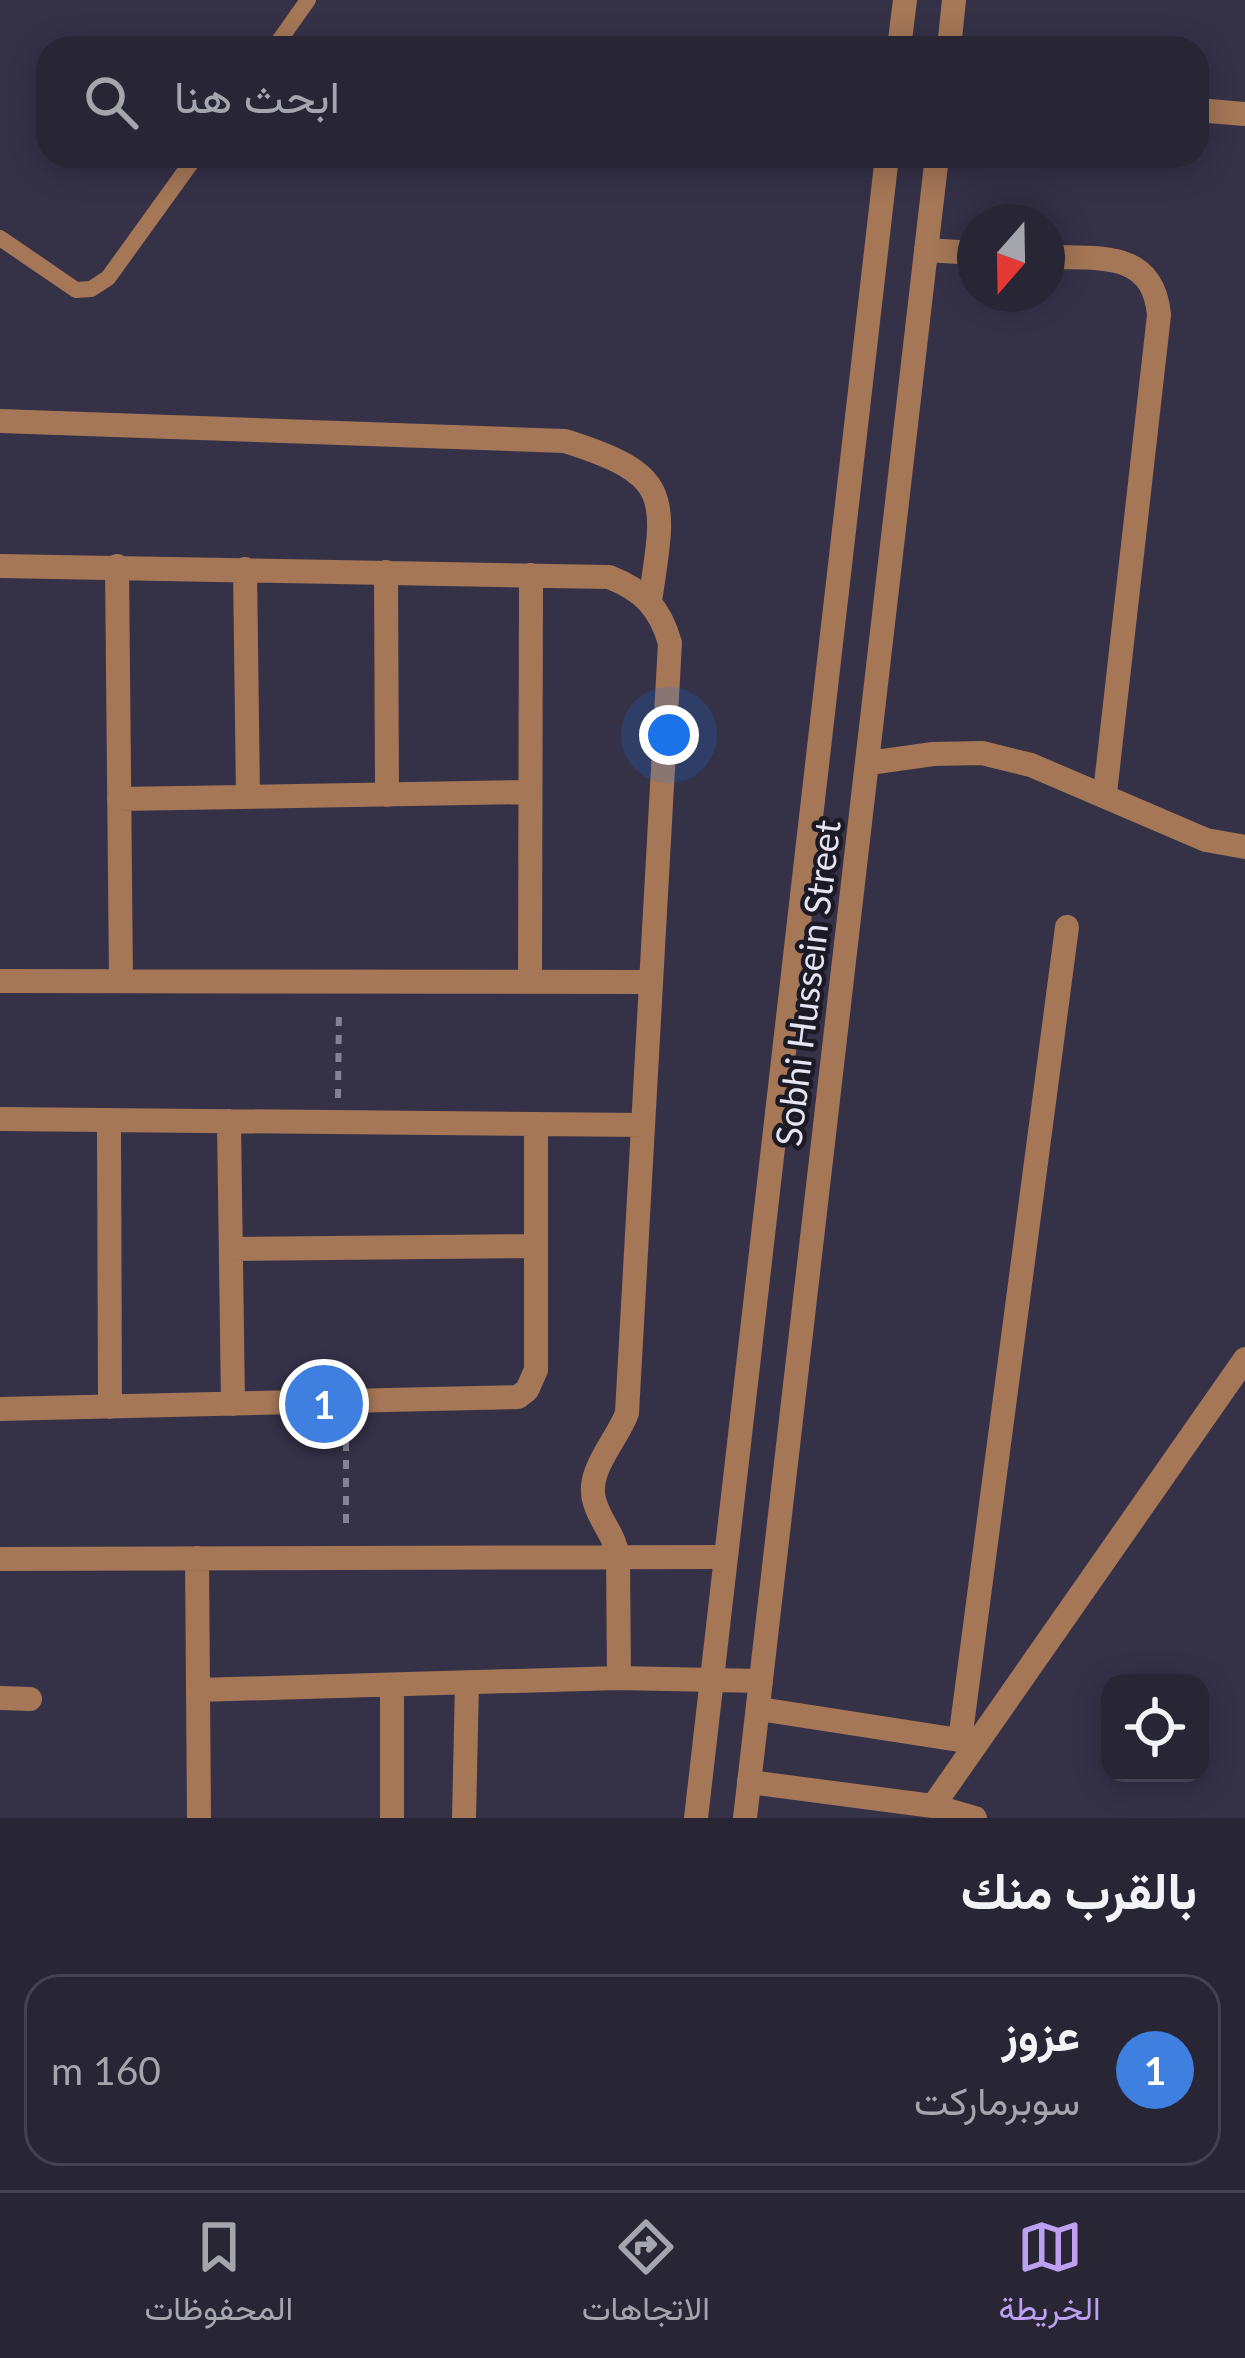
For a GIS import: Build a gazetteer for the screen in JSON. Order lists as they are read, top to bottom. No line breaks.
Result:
{"streets":{"street":["Sobhi Hussein Street"]},"north":"bottom","page":{"search":"ابحث هنا","pins":"1","heading":"بالقرب منك","list":[{"mark":"1","name":"عزوز","note":"سوبرماركت","value":"160 m"}],"nav":["الخريطة","الاتجاهات","المحفوظات"]}}
